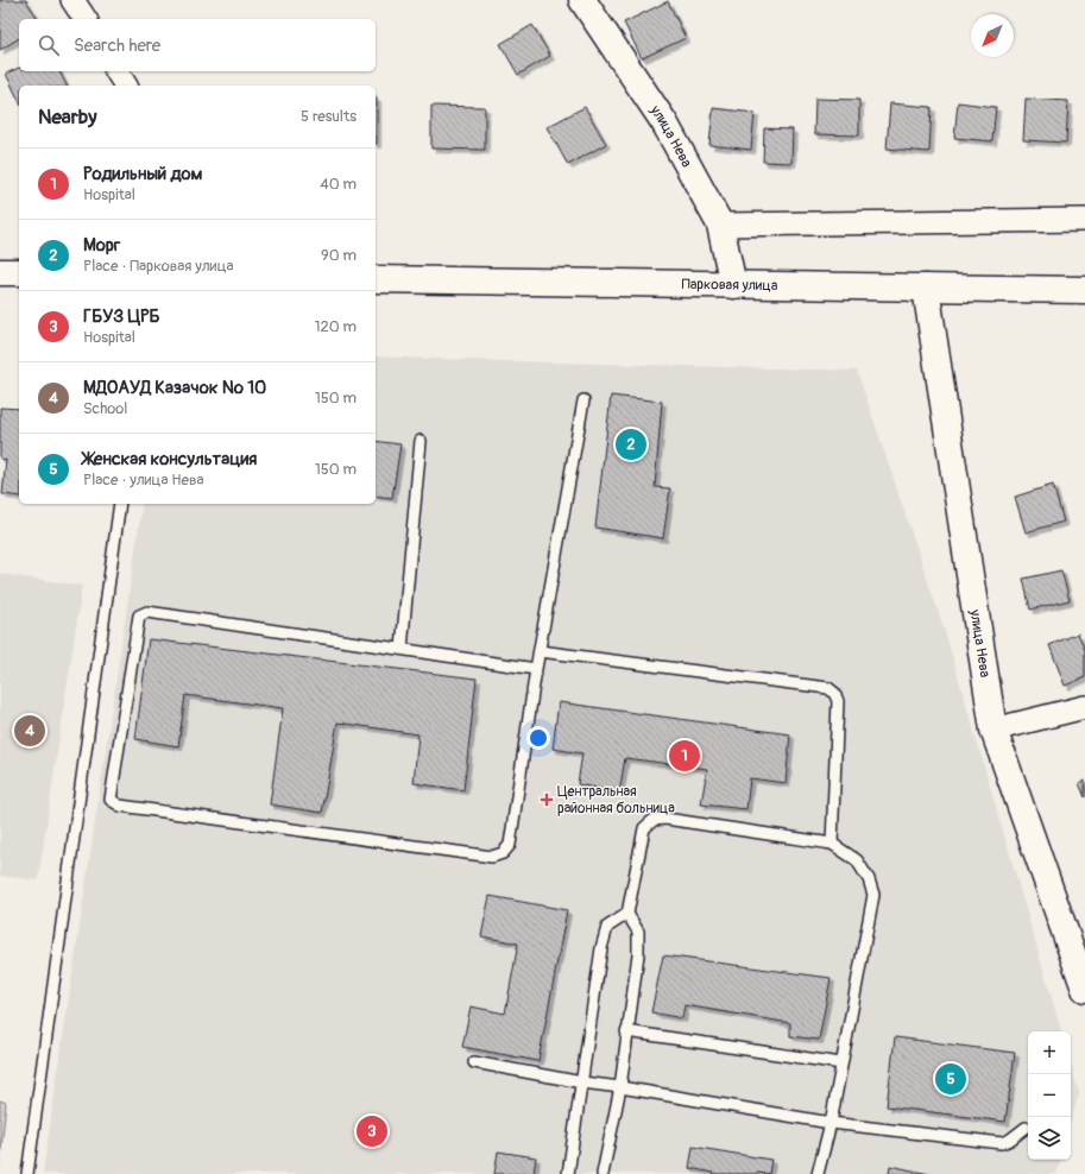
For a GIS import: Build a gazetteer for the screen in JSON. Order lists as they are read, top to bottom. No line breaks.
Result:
{"streets":{"main road":["улица Нева","Парковая улица"]},"crossings":[["улица Нева","Парковая улица"]],"places":{"health":["Центральная районная больница"]},"north":"bottom left","page":{"search":"Search here","heading":["Nearby","5 results"],"list":[{"mark":"1","name":"Родильный дом","note":"Hospital","value":"40 m"},{"mark":"2","name":"Морг","note":"Place · Парковая улица","value":"90 m"},{"mark":"3","name":"ГБУЗ ЦРБ","note":"Hospital","value":"120 m"},{"mark":"4","name":"МДОАУД Казачок № 10","note":"School","value":"150 m"},{"mark":"5","name":"Женская консультация","note":"Place · улица Нева","value":"150 m"}],"pins":["2","4","1","5","3"],"map_buttons":["+","−"]}}
